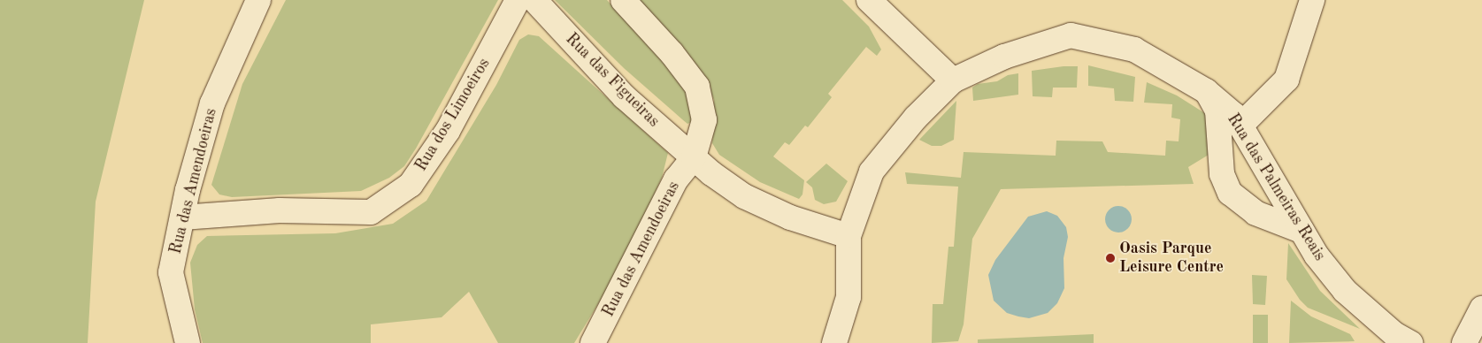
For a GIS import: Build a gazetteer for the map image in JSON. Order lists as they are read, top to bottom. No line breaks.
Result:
{"streets":{"street":["Rua das Figueiras","Rua dos Limoeiros","Rua das Amendoeiras","Rua das Palmeiras Reais"]},"crossings":[["Rua das Figueiras","Rua das Amendoeiras"],["Rua das Figueiras","Rua das Palmeiras Reais"],["Rua dos Limoeiros","Rua das Amendoeiras"]],"places":["Oasis Parque Leisure Centre"]}
